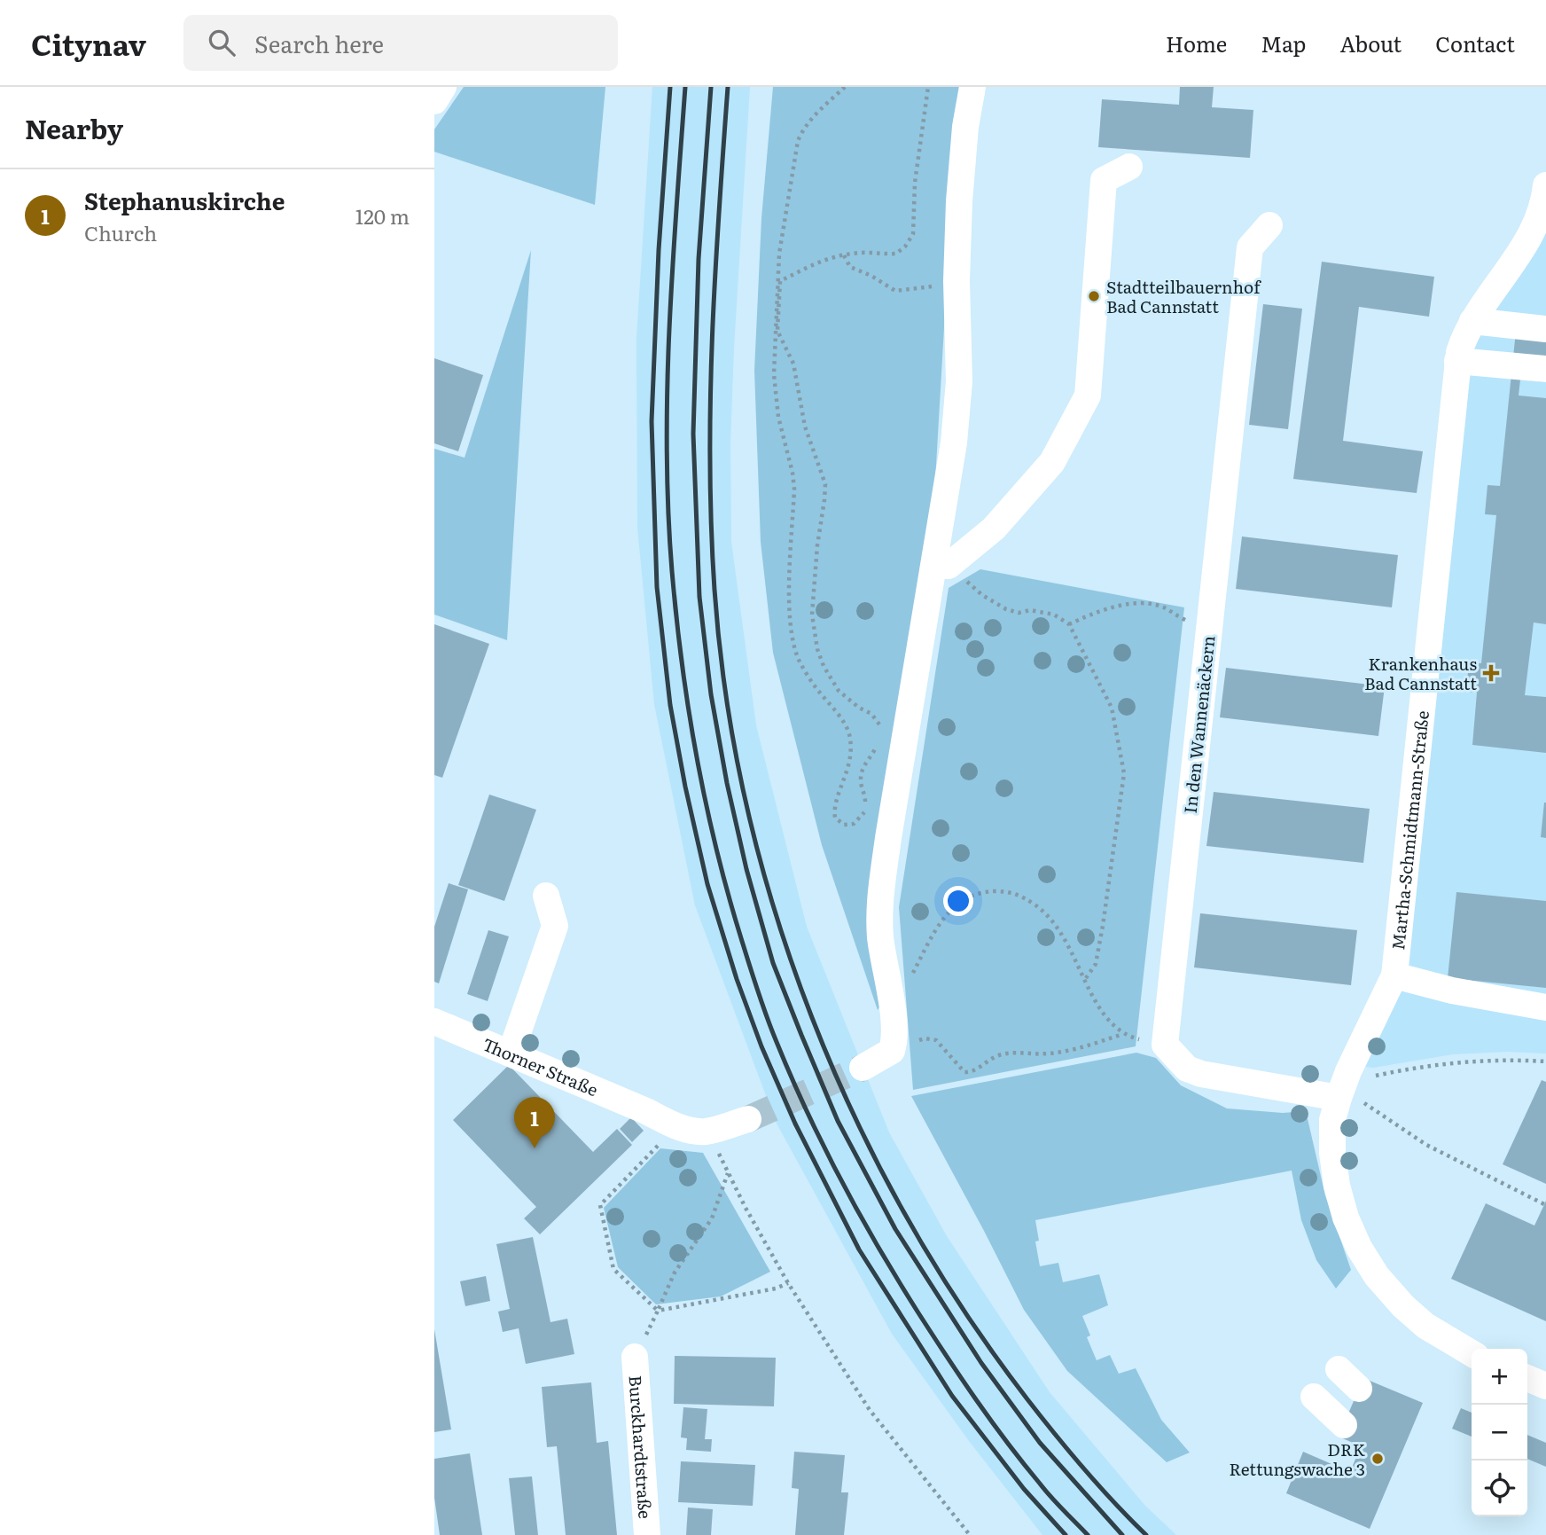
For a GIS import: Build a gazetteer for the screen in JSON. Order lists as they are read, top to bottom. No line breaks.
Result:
{"streets":{"street":["In den Wannenäckern","Martha-Schmidtmann-Straße","Thorner Straße","Burckhardtstraße"]},"places":{"other":["Stadtteilbauernhof Bad Cannstatt","DRK Rettungswache 3"],"health":["Krankenhaus Bad Cannstatt"]},"page":{"header":"Citynav","search":"Search here","nav":["Home","Map","About","Contact"],"heading":"Nearby","list":[{"mark":"1","name":"Stephanuskirche","note":"Church","value":"120 m"}],"pins":"1","map_buttons":["+","−"]}}
